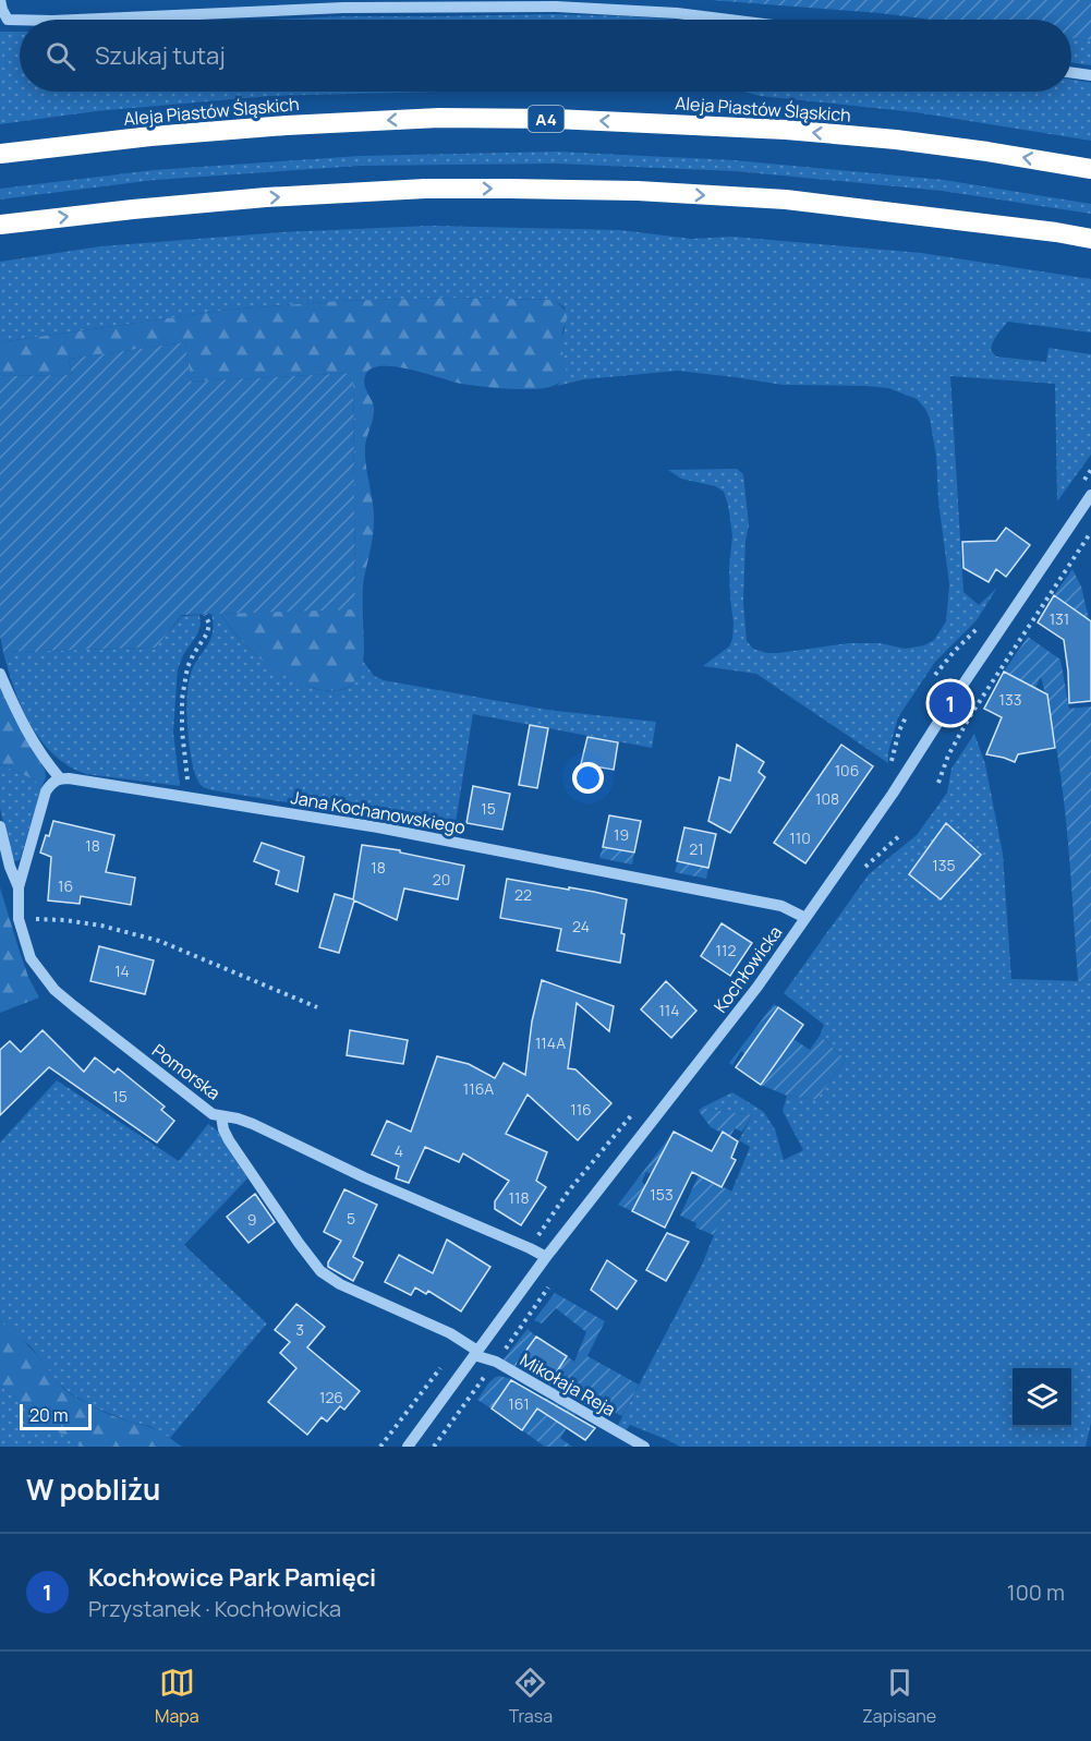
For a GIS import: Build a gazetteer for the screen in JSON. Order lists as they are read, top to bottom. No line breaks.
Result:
{"streets":{"highway":["Aleja Piastów Śląskich","A4"],"street":["Jana Kochanowskiego","Kochłowicka","Pomorska","Mikołaja Reja"]},"crossings":[["Jana Kochanowskiego","Kochłowicka"],["Kochłowicka","Pomorska"],["Kochłowicka","Mikołaja Reja"],["Pomorska","Mikołaja Reja"]],"house_numbers":["131","133","106","108","15","19","110","18","21","135","18","20","16","22","24","112","14","114","114A","116A","15","116","4","153","118","5","9","3","126","161"],"scale_bar":"20 m","page":{"search":"Szukaj tutaj","pins":"1","scale":"20 m","heading":"W pobliżu","list":[{"mark":"1","name":"Kochłowice Park Pamięci","note":"Przystanek · Kochłowicka","value":"100 m"}],"nav":["Mapa","Trasa","Zapisane"]}}
